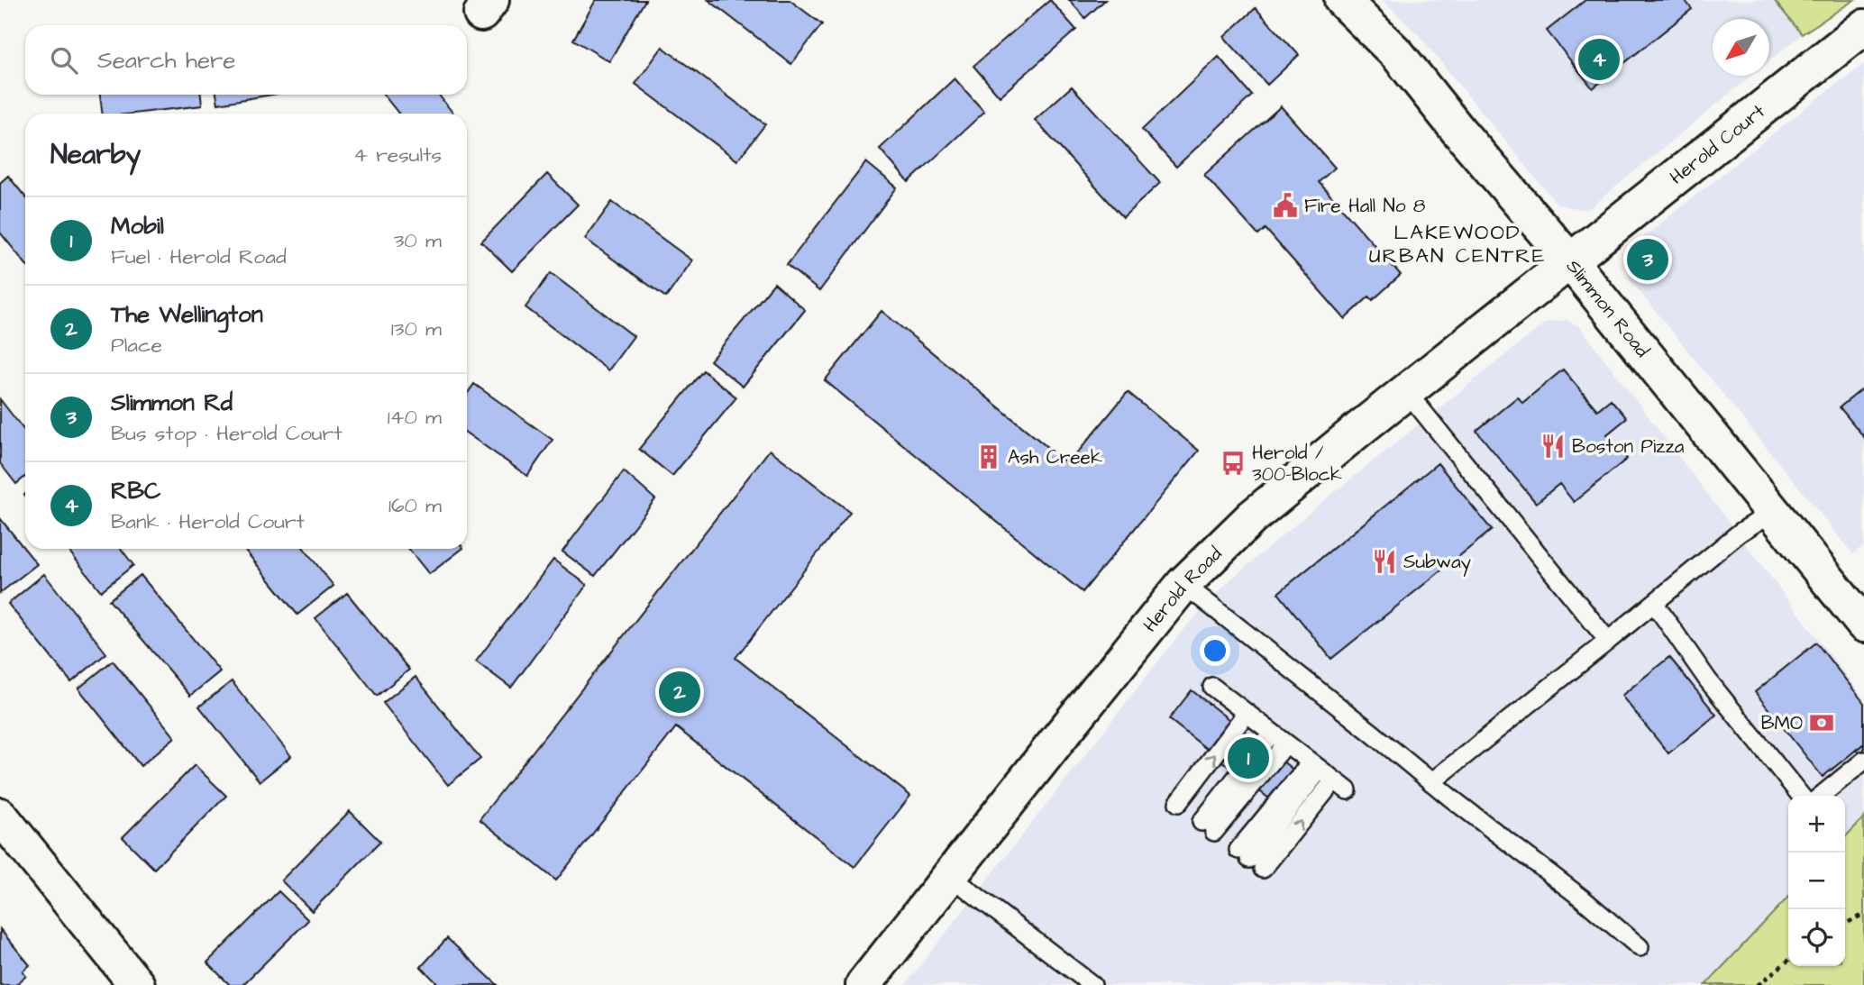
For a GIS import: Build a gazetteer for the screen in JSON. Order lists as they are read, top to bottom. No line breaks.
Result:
{"streets":{"street":["Herold Court","Slimmon Road","Herold Road"]},"crossings":[["Herold Court","Slimmon Road"],["Herold Court","Herold Road"],["Slimmon Road","Herold Road"]],"districts":["LAKEWOOD URBAN CENTRE"],"places":{"public building":["Fire Hall No 8"],"restaurant":["Boston Pizza","Subway"],"building":["Ash Creek"],"bus stop":["Herold / 300-Block"],"bank":["BMO"]},"north":"bottom left","page":{"search":"Search here","pins":["4","3","2","1"],"heading":["Nearby","4 results"],"list":[{"mark":"1","name":"Mobil","note":"Fuel · Herold Road","value":"30 m"},{"mark":"2","name":"The Wellington","note":"Place","value":"130 m"},{"mark":"3","name":"Slimmon Rd","note":"Bus stop · Herold Court","value":"140 m"},{"mark":"4","name":"RBC","note":"Bank · Herold Court","value":"160 m"}],"map_buttons":["+","−"]}}
